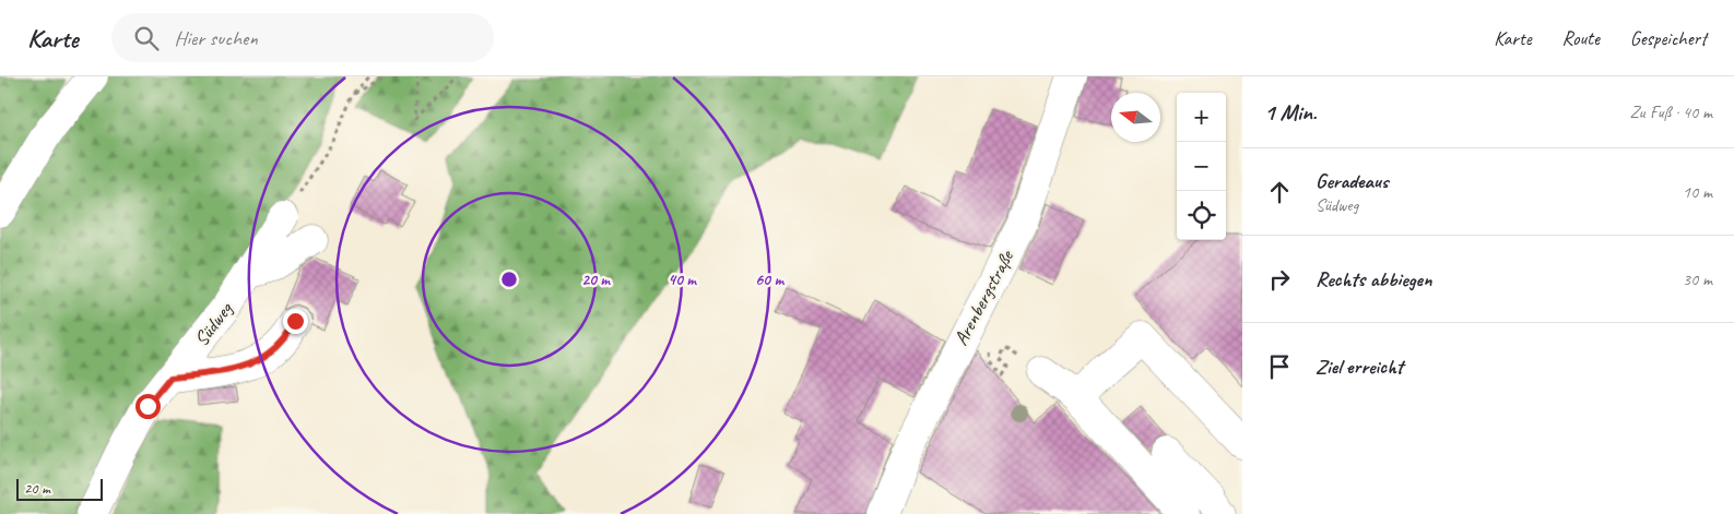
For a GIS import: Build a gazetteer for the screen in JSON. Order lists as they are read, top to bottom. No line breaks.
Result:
{"streets":{"street":["Arenbergstraße","Südweg"]},"scale_bar":"20 m","north":"left","page":{"header":"Karte","search":"Hier suchen","nav":["Karte","Route","Gespeichert"],"heading":["1 Min.","Zu Fuß · 40 m"],"map_buttons":["+","−"],"list":[["Geradeaus","Südweg","10 m"],["Rechts abbiegen","30 m"],"Ziel erreicht"],"scale":"20 m"},"rings":["20 m","40 m","60 m"]}
